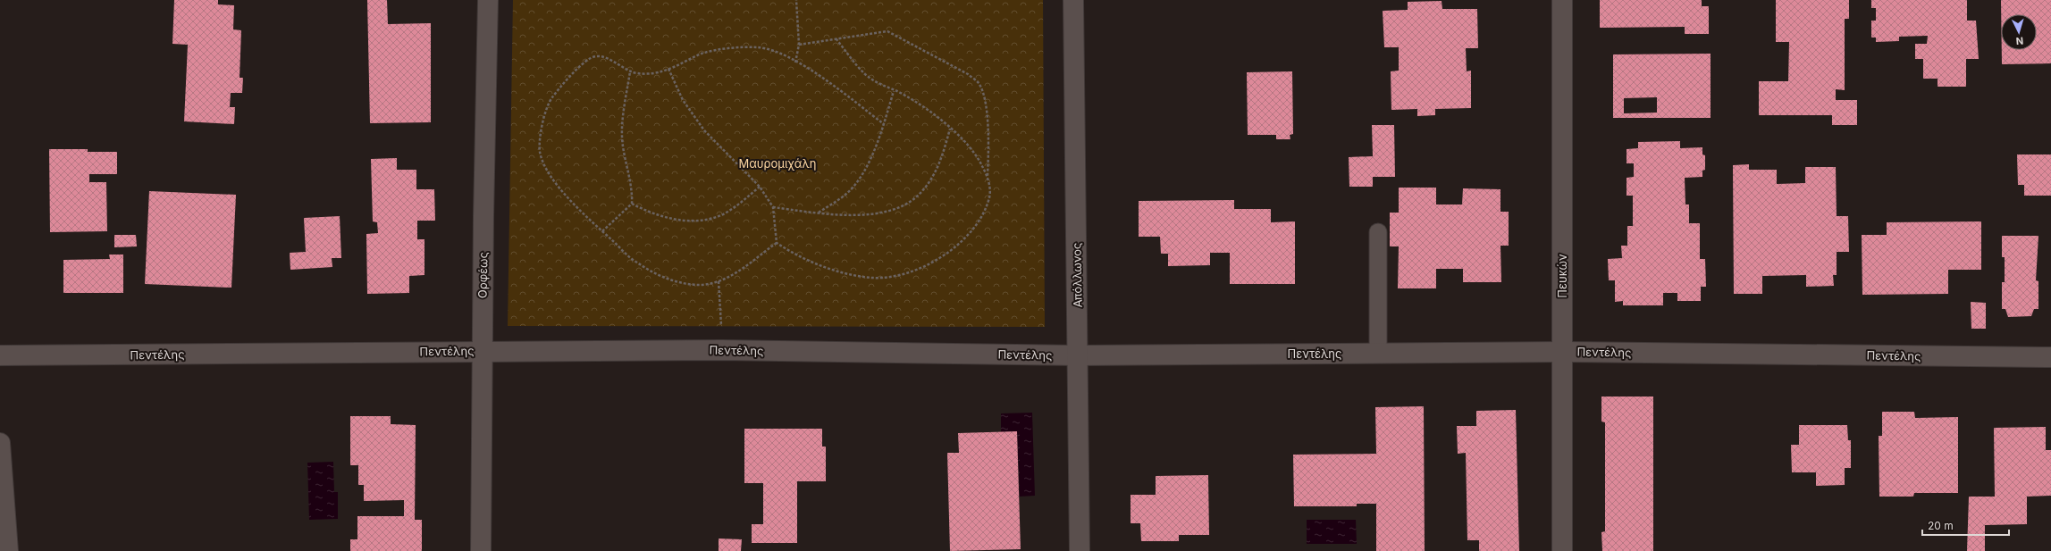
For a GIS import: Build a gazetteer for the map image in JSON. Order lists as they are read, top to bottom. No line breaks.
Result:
{"streets":{"street":["Ορφέως","Απόλλωνος","Πευκών","Πεντέλης"]},"crossings":[["Ορφέως","Πεντέλης"],["Απόλλωνος","Πεντέλης"],["Πευκών","Πεντέλης"]],"parks":["Μαυρομιχάλη"],"scale_bar":"20 m","north":"bottom"}
